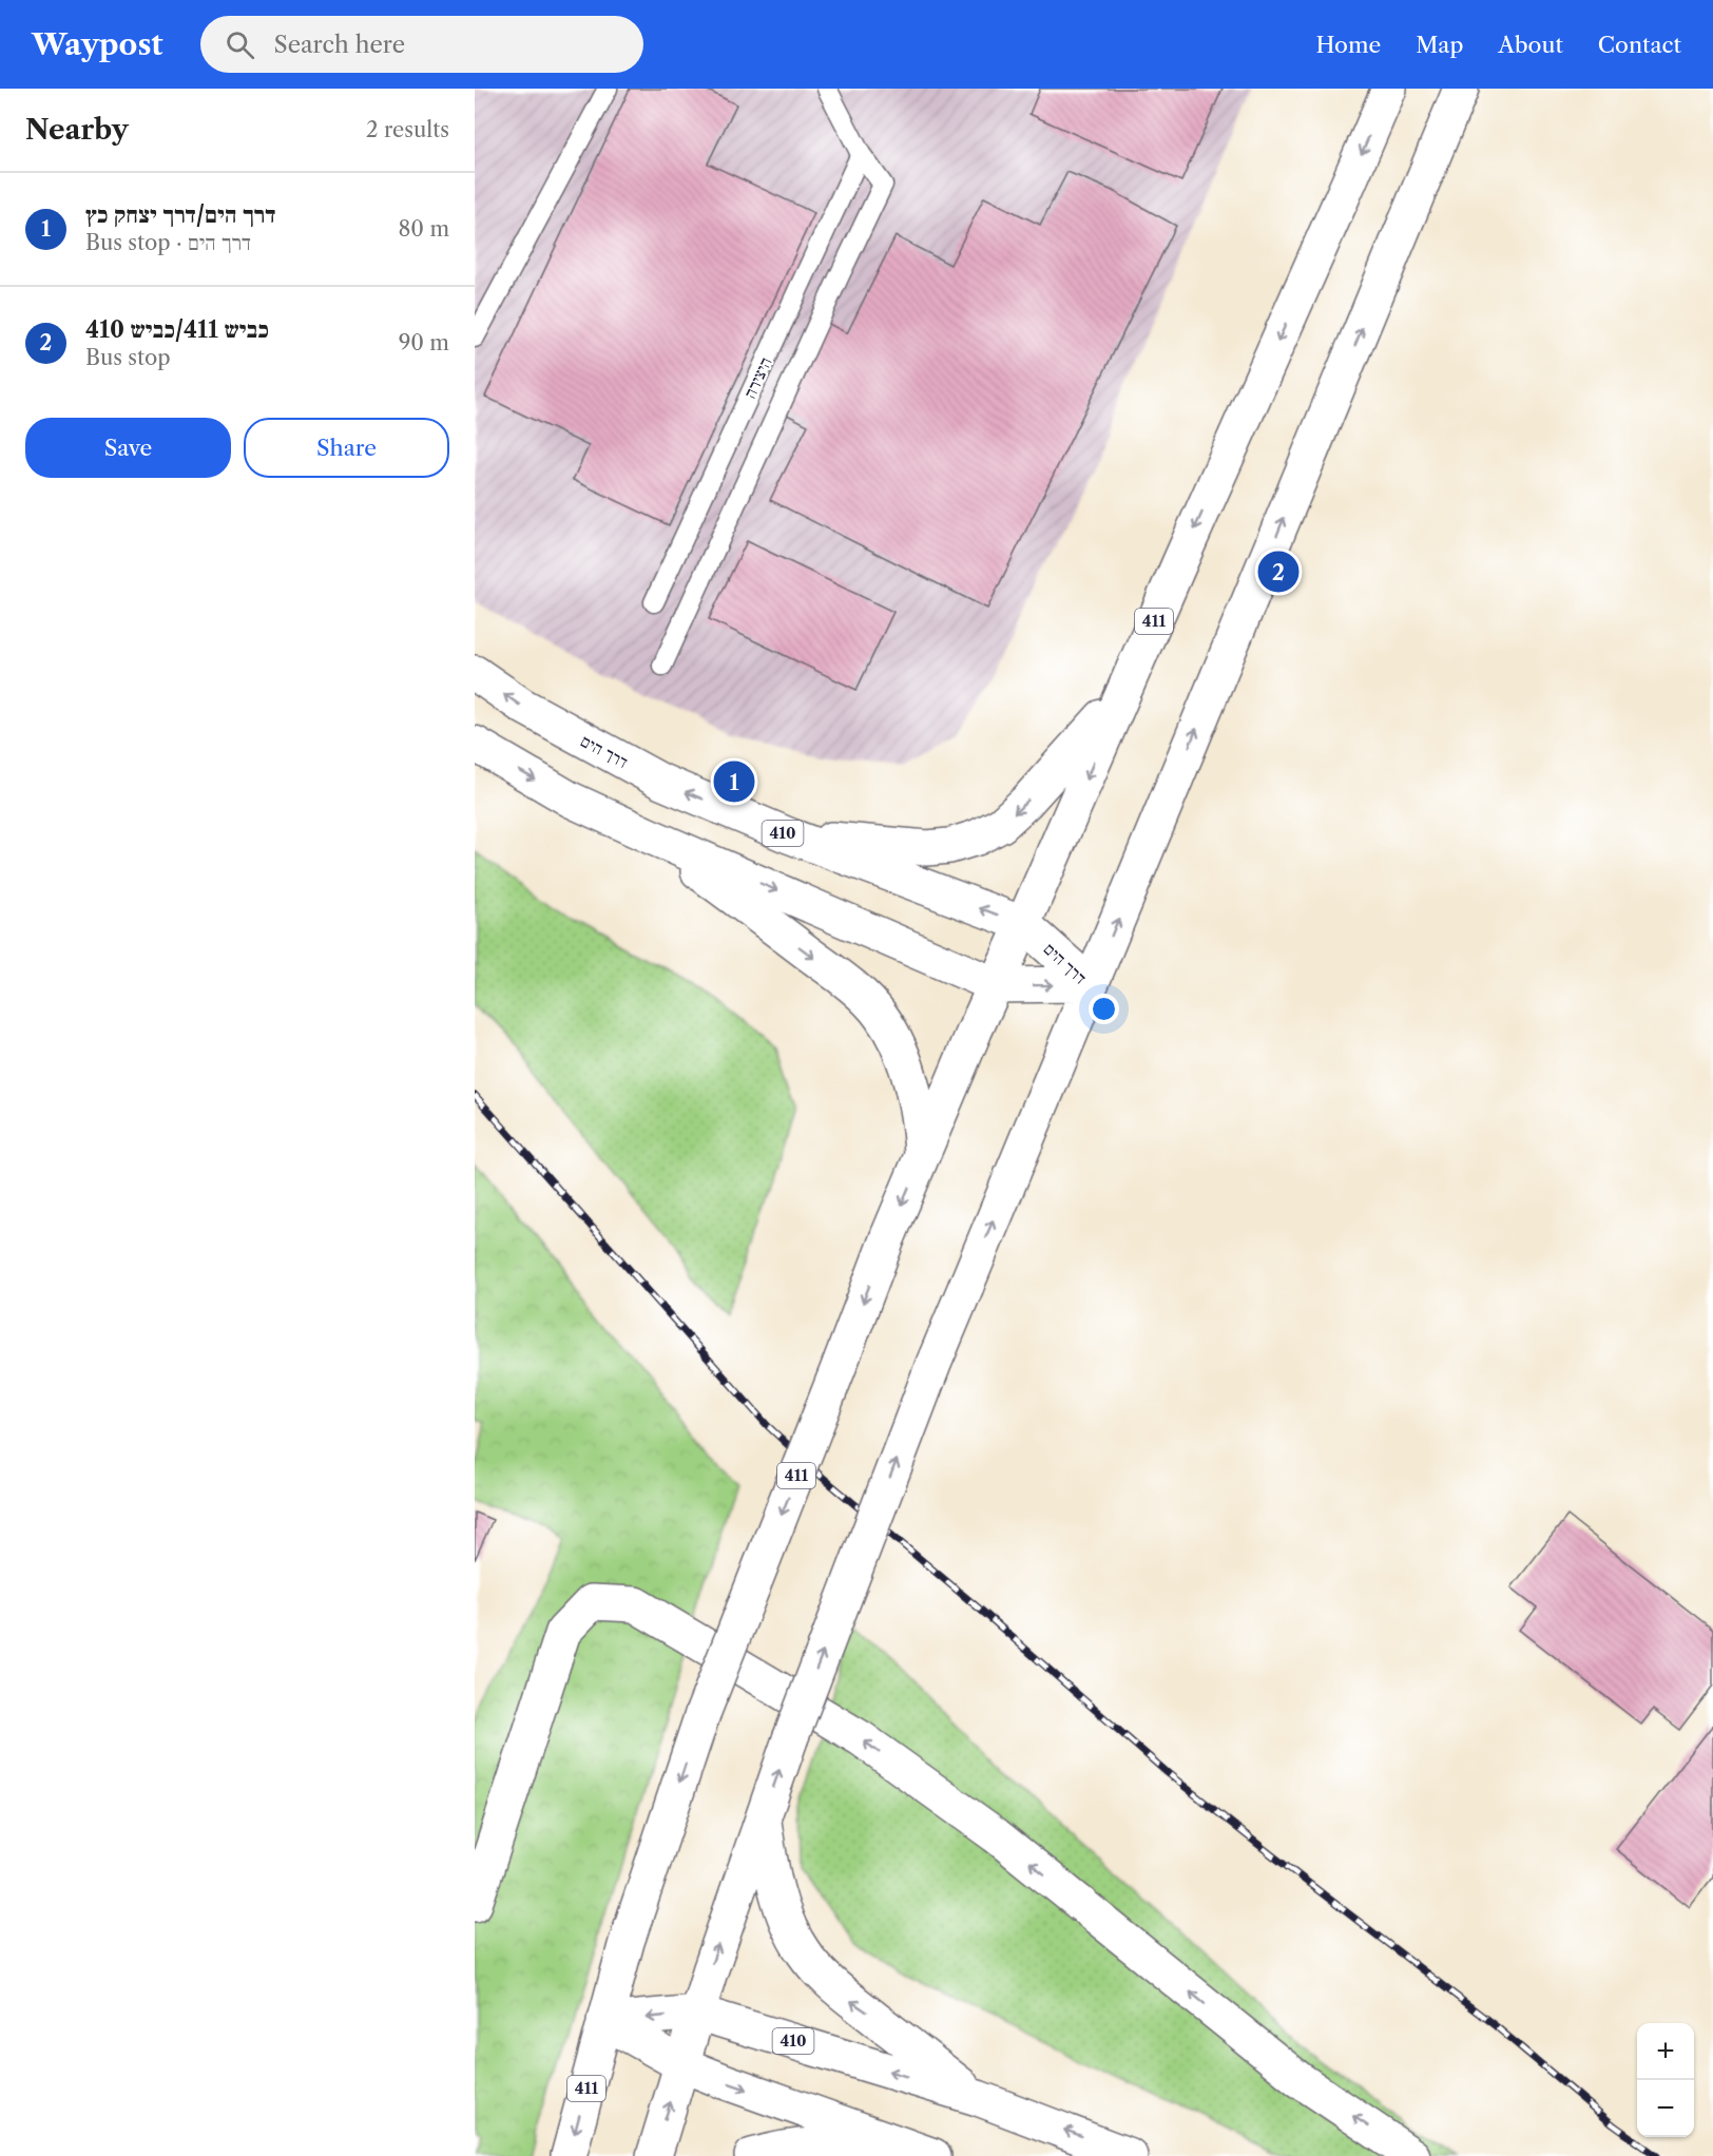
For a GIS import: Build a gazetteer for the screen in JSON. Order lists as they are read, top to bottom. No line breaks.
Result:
{"streets":{"main road":["411","דרך הים","410"],"lane":["היצירה"]},"crossings":[["411","דרך הים"],["411","410"]],"page":{"header":"Waypost","search":"Search here","nav":["Home","Map","About","Contact"],"heading":["Nearby","2 results"],"list":[{"mark":"1","name":"דרך הים/דרך יצחק כץ","note":"Bus stop · דרך הים","value":"80 m"},{"mark":"2","name":"כביש 411/כביש 410","note":"Bus stop","value":"90 m"}],"buttons":["Save","Share"],"pins":["2","1"],"map_buttons":["+","−"]}}
